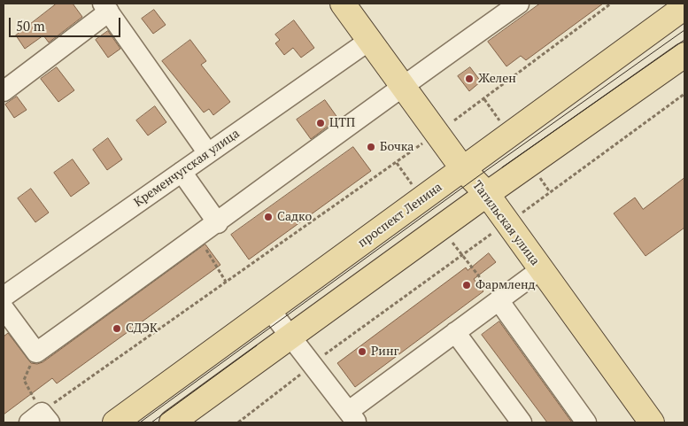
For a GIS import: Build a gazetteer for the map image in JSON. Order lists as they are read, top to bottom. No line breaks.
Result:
{"streets":{"main road":["проспект Ленина","Тагильская улица"],"street":["Кременчугская улица"]},"crossings":[["Кременчугская улица","Тагильская улица"],["проспект Ленина","Тагильская улица"]],"places":["Желен","ЦТП","Бочка","Садко","Фармленд","СДЭК","Ринг"],"scale_bar":"50 m"}
